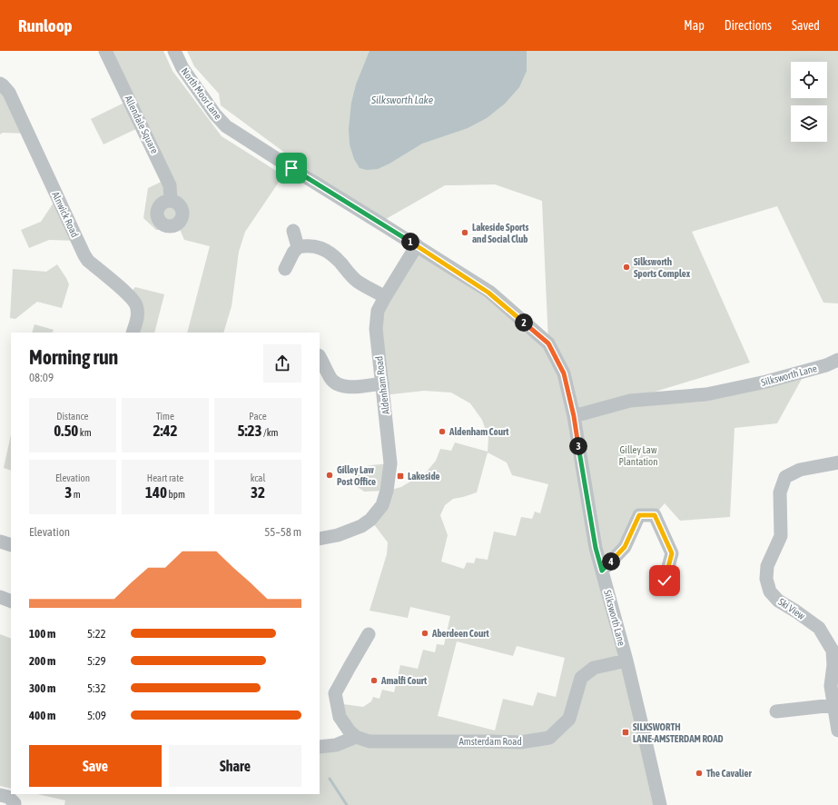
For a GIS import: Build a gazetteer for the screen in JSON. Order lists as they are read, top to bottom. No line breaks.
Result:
{"streets":{"street":["North Moor Lane","Allendale Square","Alnwick Road","Silksworth Lane","Aldenham Road","Ski View","Amsterdam Road"]},"crossings":[["North Moor Lane","Silksworth Lane"],["North Moor Lane","Aldenham Road"],["Silksworth Lane","Amsterdam Road"]],"water":["Silksworth Lake"],"parks":["Gilley Law Plantation"],"places":{"other":["Lakeside Sports and Social Club","Silksworth Sports Complex","Aldenham Court","Gilley Law Post Office","Aberdeen Court","Amalfi Court","The Cavalier"],"transit":["Lakeside","SILKSWORTH LANE-AMSTERDAM ROAD"]},"page":{"header":"Runloop","nav":["Map","Directions","Saved"],"pins":["1","2","3","4"],"heading":["Morning run","08:09"],"stats":[["Distance","0.50 km"],["Time","2:42"],["Pace","5:23 /km"],["Elevation","3 m"],["Heart rate","140 bpm"],["kcal","32"]],"chart":["Elevation","55–58 m"],"list":[{"name":"100 m","note":"5:22"},{"name":"200 m","note":"5:29"},{"name":"300 m","note":"5:32"},{"name":"400 m","note":"5:09"}],"buttons":["Save","Share"]}}
